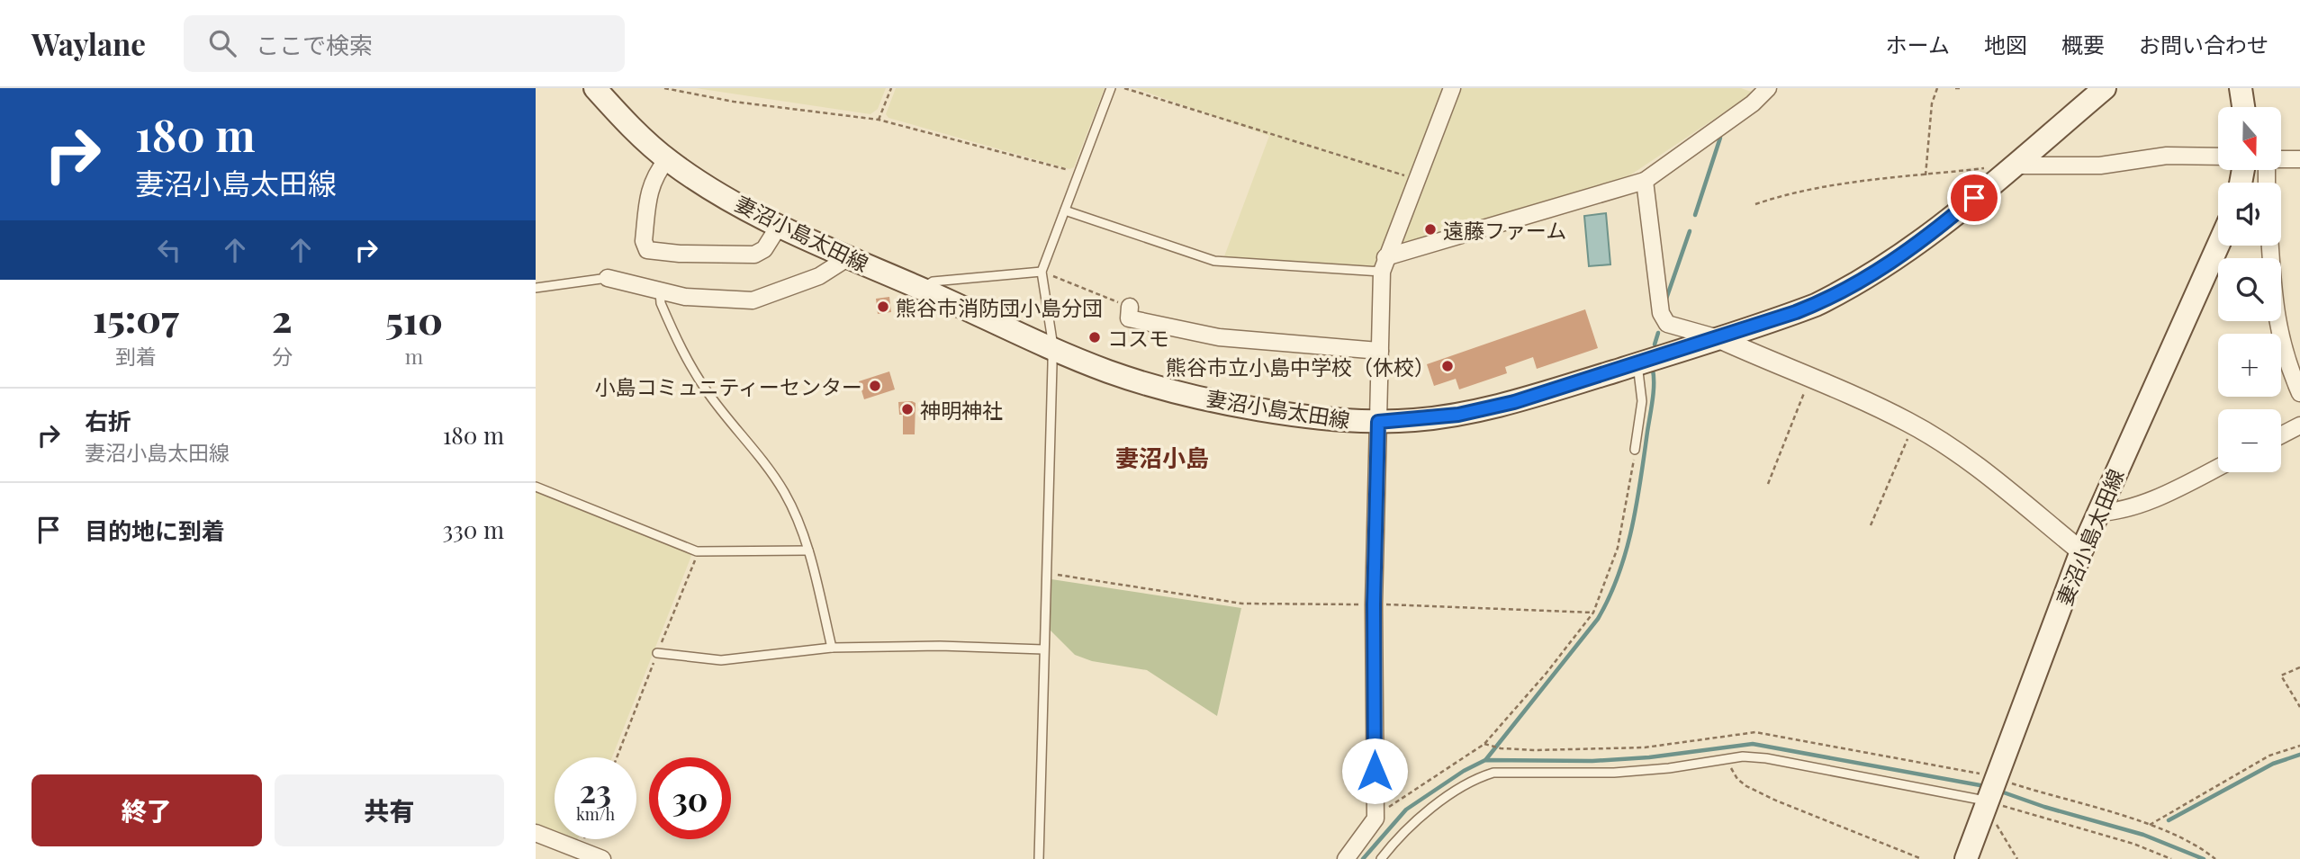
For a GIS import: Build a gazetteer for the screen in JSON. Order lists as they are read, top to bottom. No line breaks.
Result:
{"streets":{"main road":["妻沼小島太田線"]},"districts":["妻沼小島"],"places":["遠藤ファーム","熊谷市消防団小島分団","コスモ","熊谷市立小島中学校（休校）","小島コミュニティーセンター","神明神社"],"north":"bottom","page":{"header":"Waylane","search":"ここで検索","nav":["ホーム","地図","概要","お問い合わせ"],"turn":["180 m","妻沼小島太田線"],"map_buttons":["+","−"],"eta":["15:07","到着","2","分","510","m"],"list":[{"name":"右折","note":"妻沼小島太田線","value":"180 m"},{"name":"目的地に到着","value":"330 m"}],"speed":"23 km/h","limit":"30","buttons":["終了","共有"]}}
